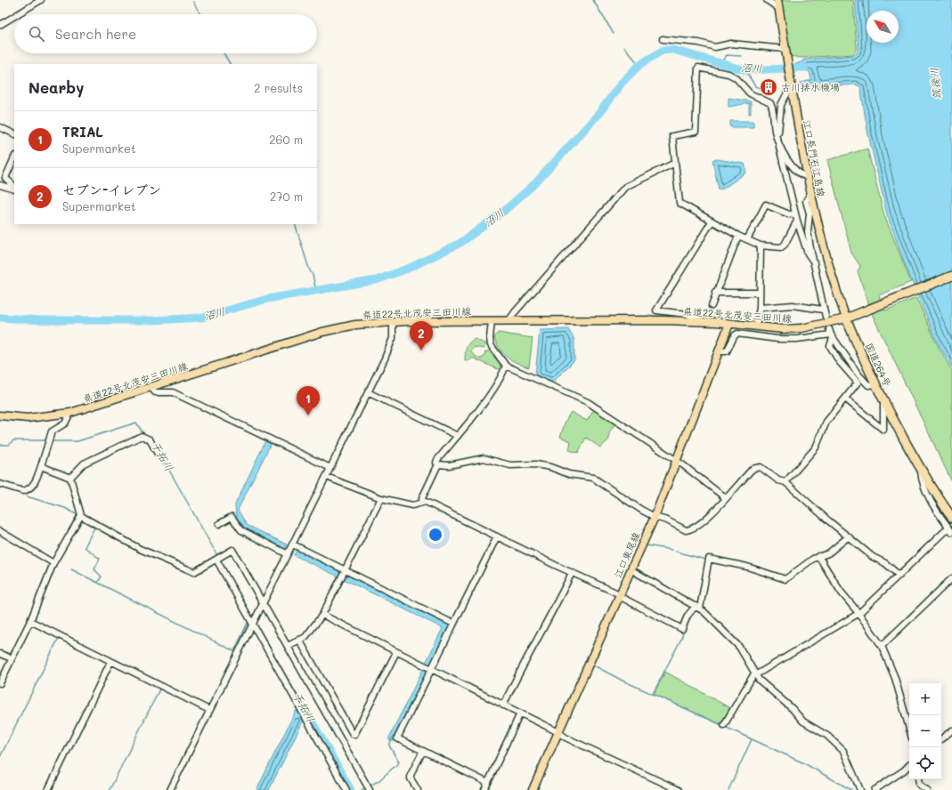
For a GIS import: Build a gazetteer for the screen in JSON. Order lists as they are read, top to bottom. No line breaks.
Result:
{"streets":{"highway":["国道264号"],"main road":["江口長門石江島線","県道22号北茂安三田川線","江口東尾線"]},"crossings":[["江口長門石江島線","県道22号北茂安三田川線"],["江口長門石江島線","国道264号"],["県道22号北茂安三田川線","国道264号"],["県道22号北茂安三田川線","江口東尾線"]],"water":["沼川","筑後川","干拓川"],"places":{"building":["古川排水機場"]},"north":"top left","page":{"search":"Search here","heading":["Nearby","2 results"],"list":[{"mark":"1","name":"TRIAL","note":"Supermarket","value":"260 m"},{"mark":"2","name":"セブン-イレブン","note":"Supermarket","value":"270 m"}],"pins":["2","1"],"map_buttons":["+","−"]}}
